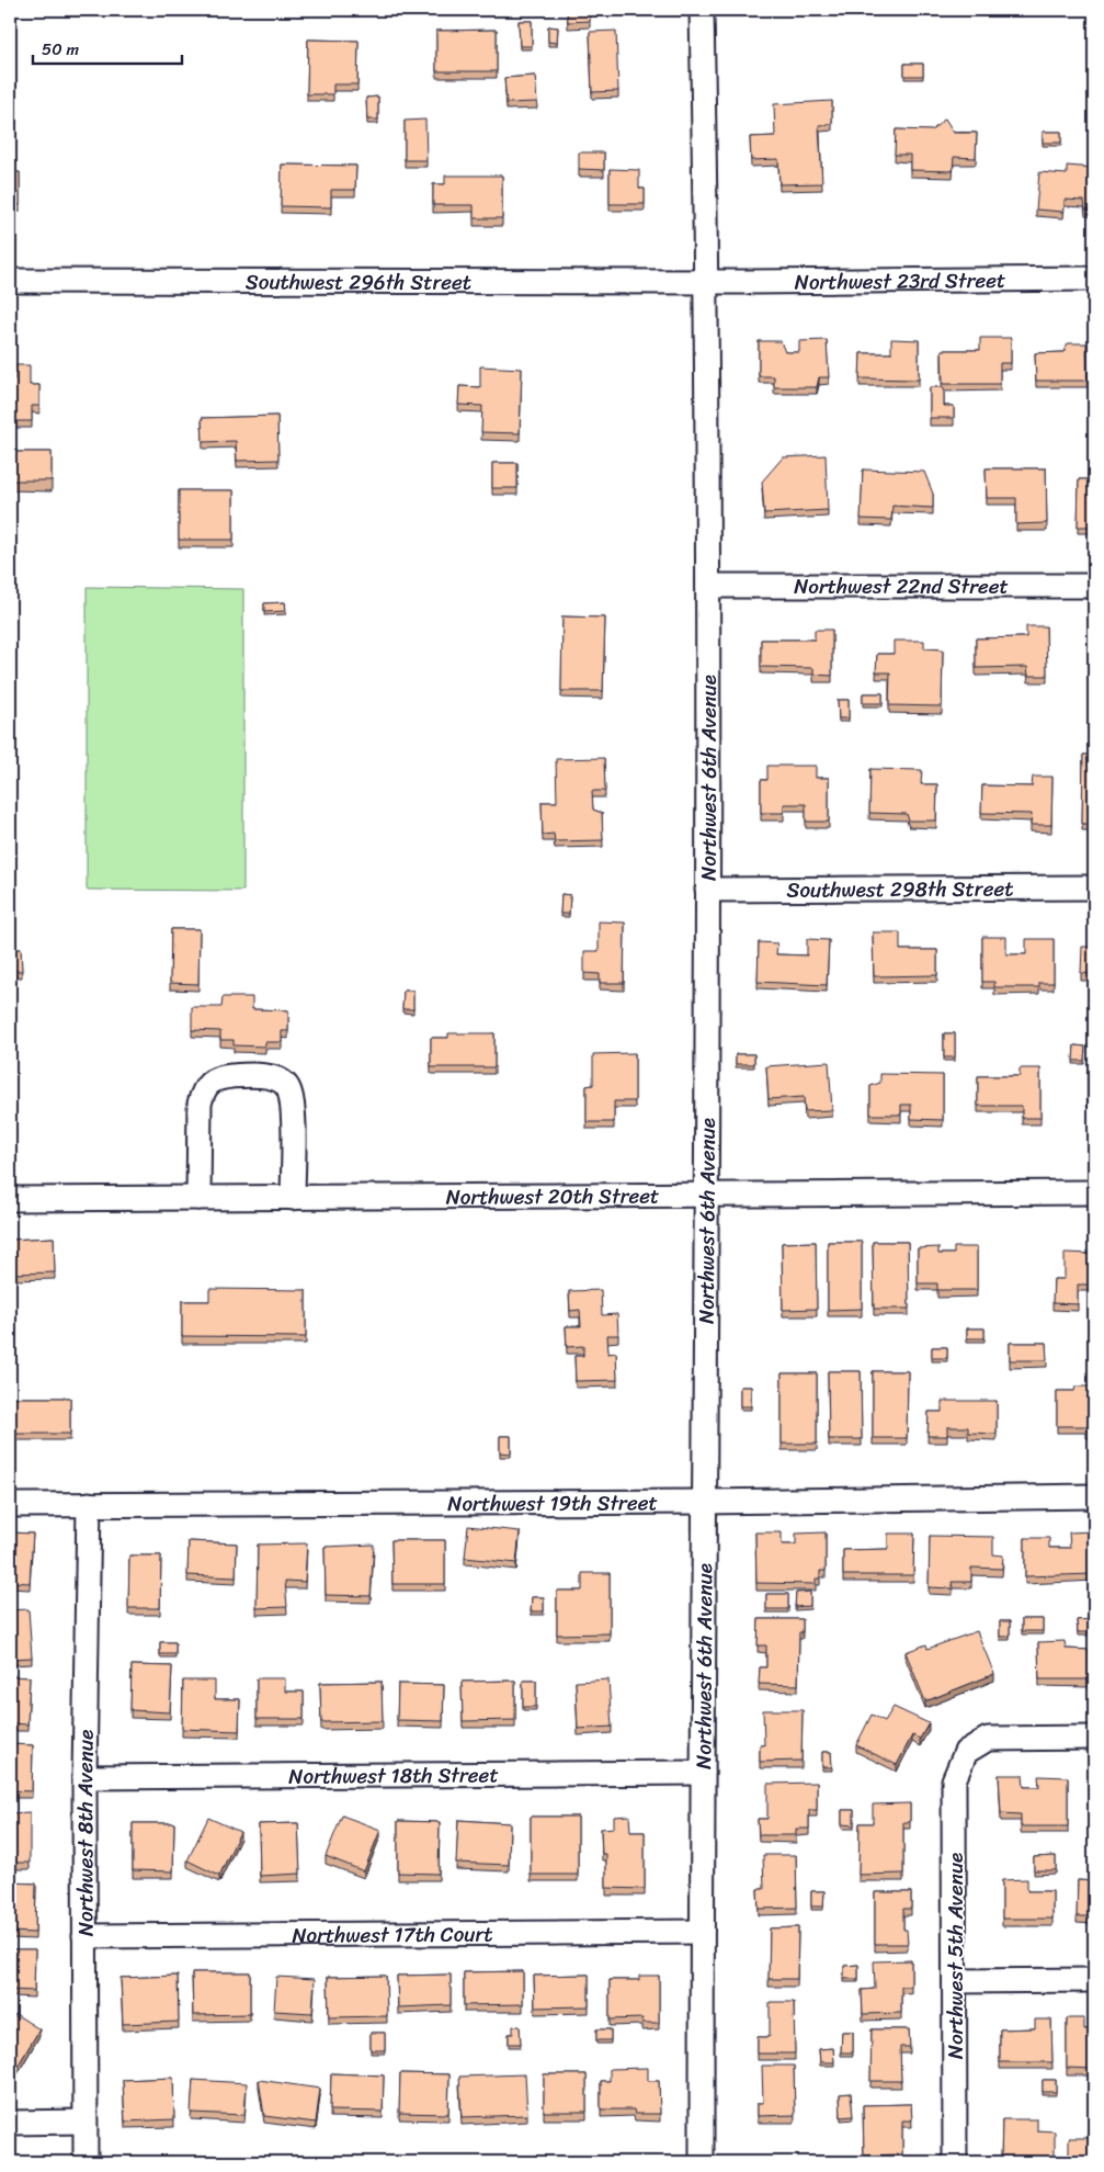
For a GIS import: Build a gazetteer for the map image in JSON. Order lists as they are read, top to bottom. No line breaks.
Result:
{"streets":{"street":["Southwest 296th Street","Northwest 23rd Street","Northwest 22nd Street","Northwest 6th Avenue","Southwest 298th Street","Northwest 20th Street","Northwest 19th Street","Northwest 18th Street","Northwest 8th Avenue","Northwest 17th Court","Northwest 5th Avenue"]},"crossings":[["Southwest 296th Street","Northwest 23rd Street"],["Southwest 296th Street","Northwest 6th Avenue"],["Northwest 23rd Street","Northwest 6th Avenue"],["Northwest 22nd Street","Northwest 6th Avenue"],["Northwest 6th Avenue","Southwest 298th Street"],["Northwest 6th Avenue","Northwest 20th Street"],["Northwest 6th Avenue","Northwest 19th Street"],["Northwest 6th Avenue","Northwest 18th Street"],["Northwest 6th Avenue","Northwest 17th Court"],["Northwest 19th Street","Northwest 8th Avenue"],["Northwest 18th Street","Northwest 8th Avenue"],["Northwest 8th Avenue","Northwest 17th Court"]],"scale_bar":"50 m"}
